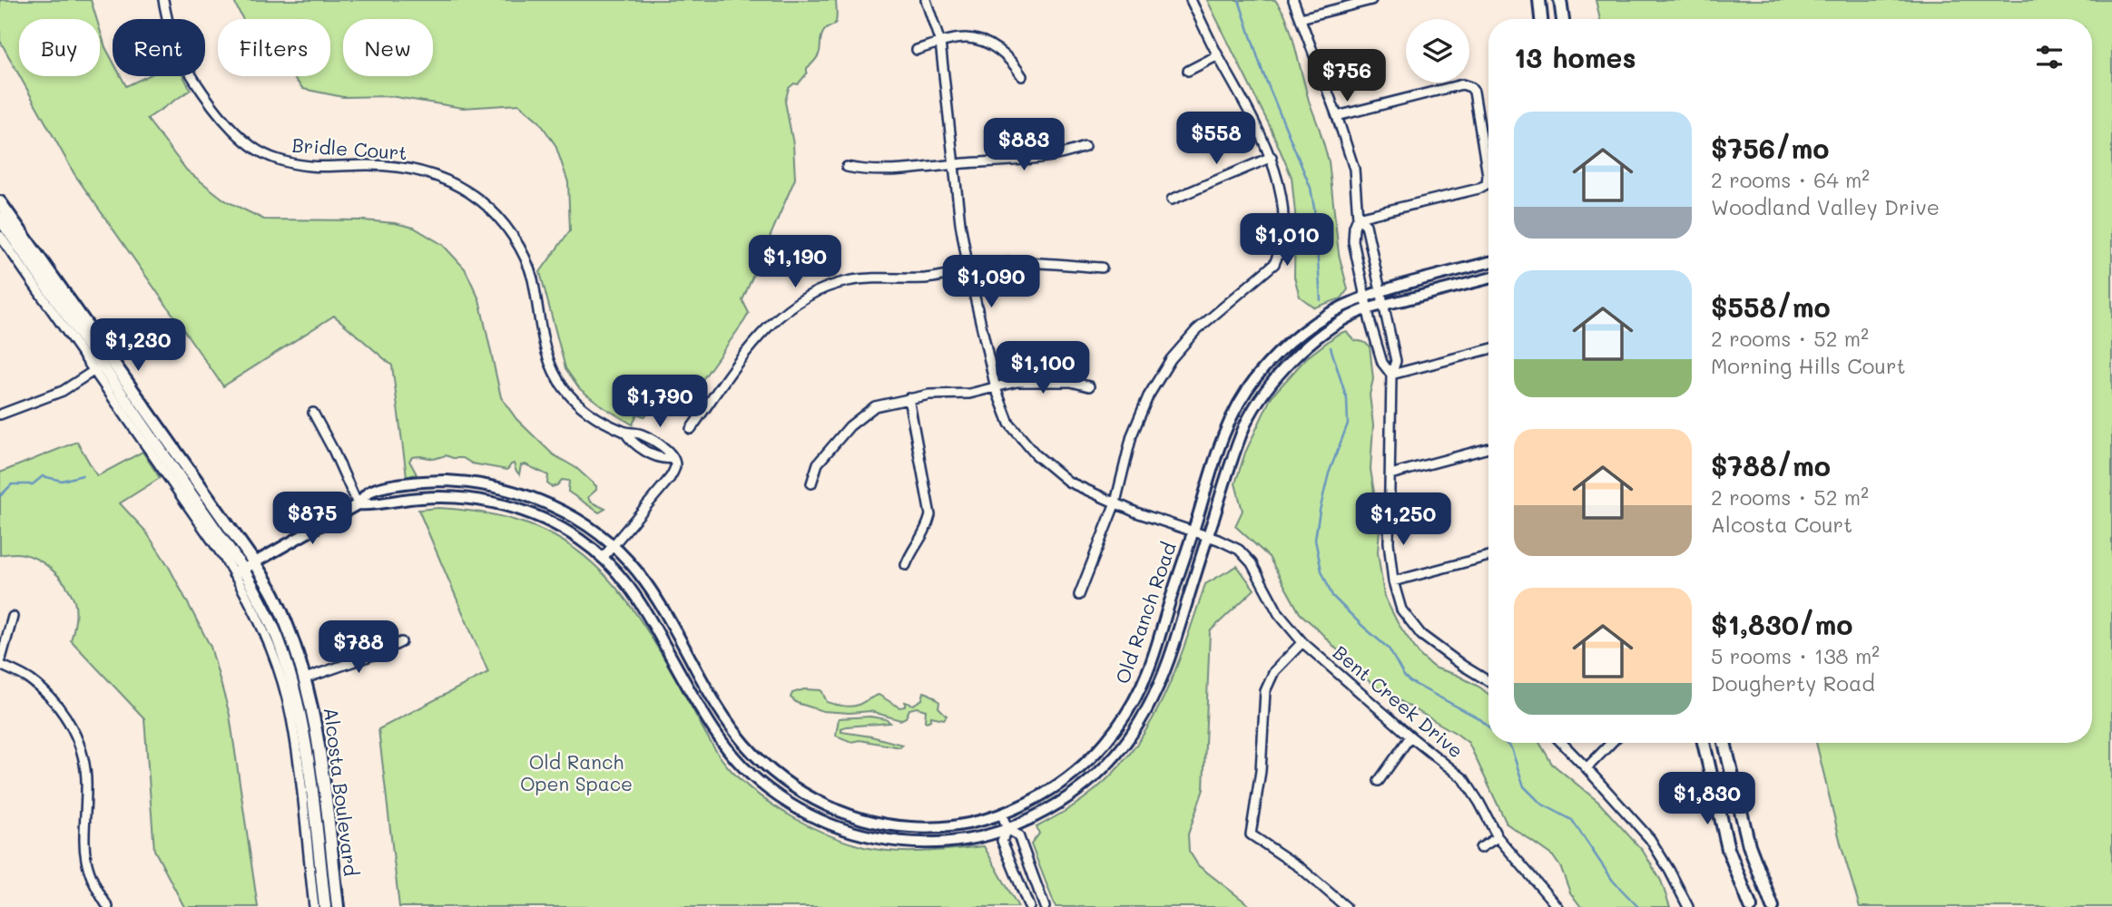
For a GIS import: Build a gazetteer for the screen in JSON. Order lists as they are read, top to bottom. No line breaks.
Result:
{"streets":{"main road":["Alcosta Boulevard"],"street":["Bridle Court","Old Ranch Road","Bent Creek Drive"]},"crossings":[["Bridle Court","Old Ranch Road"],["Old Ranch Road","Bent Creek Drive"],["Old Ranch Road","Alcosta Boulevard"]],"parks":["Old Ranch Open Space"],"page":{"chip":["Buy","Rent","Filters","New"],"heading":"13 homes","price":["$756","$558","$883","$1,010","$1,190","$1,090","$1,230","$1,100","$1,790","$875","$1,250","$788","$1,830"],"list":[{"name":"$756/mo","note":"2 rooms · 64 m² · Woodland Valley Drive"},{"name":"$558/mo","note":"2 rooms · 52 m² · Morning Hills Court"},{"name":"$788/mo","note":"2 rooms · 52 m² · Alcosta Court"},{"name":"$1,830/mo","note":"5 rooms · 138 m² · Dougherty Road"}]}}
